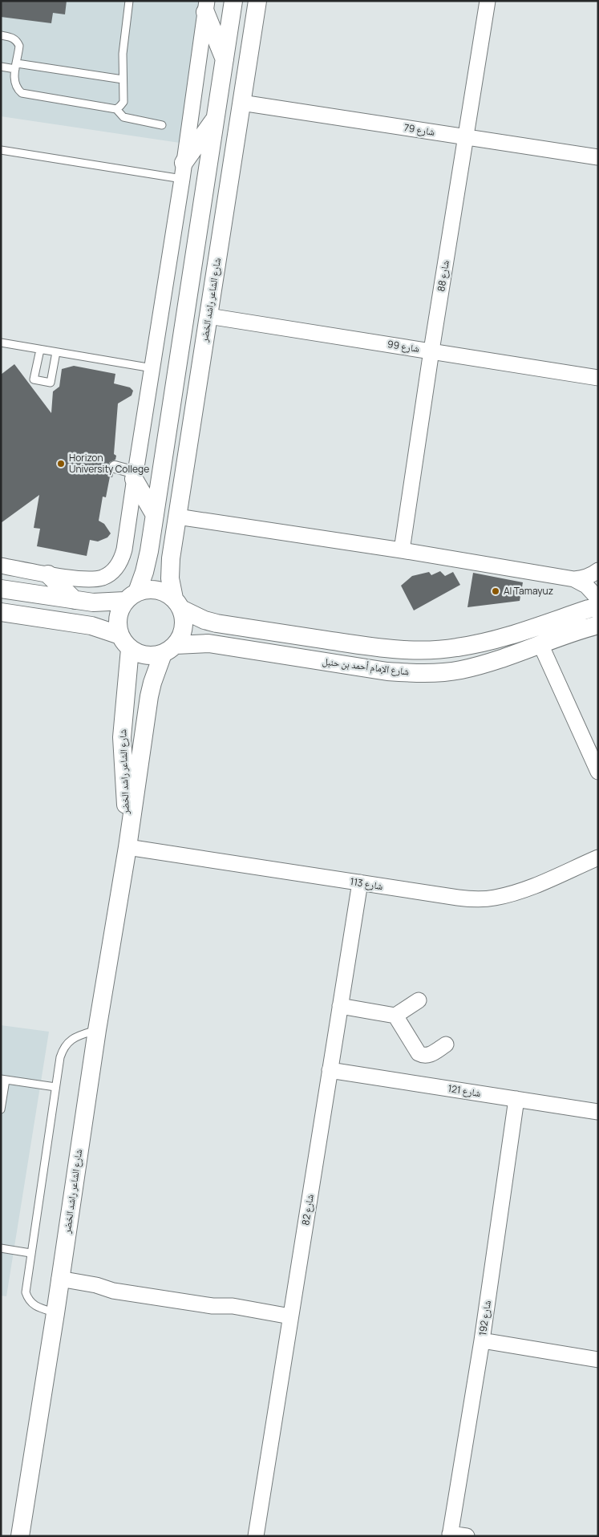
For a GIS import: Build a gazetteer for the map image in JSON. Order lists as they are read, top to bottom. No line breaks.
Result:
{"streets":{"street":["شارع 79","شارع 88","شارع الشاعر راشد الخضر","شارع 99","شارع الإمام أحمد بن حنبل","شارع 113","شارع 121","شارع 82","شارع 192"]},"crossings":[["شارع 79","شارع 88"],["شارع 79","شارع الشاعر راشد الخضر"],["شارع 88","شارع 99"],["شارع الشاعر راشد الخضر","شارع 99"],["شارع الشاعر راشد الخضر","شارع الإمام أحمد بن حنبل"],["شارع الشاعر راشد الخضر","شارع 113"],["شارع 113","شارع 82"],["شارع 121","شارع 82"],["شارع 121","شارع 192"]],"places":["Horizon University College","Al Tamayuz"]}
